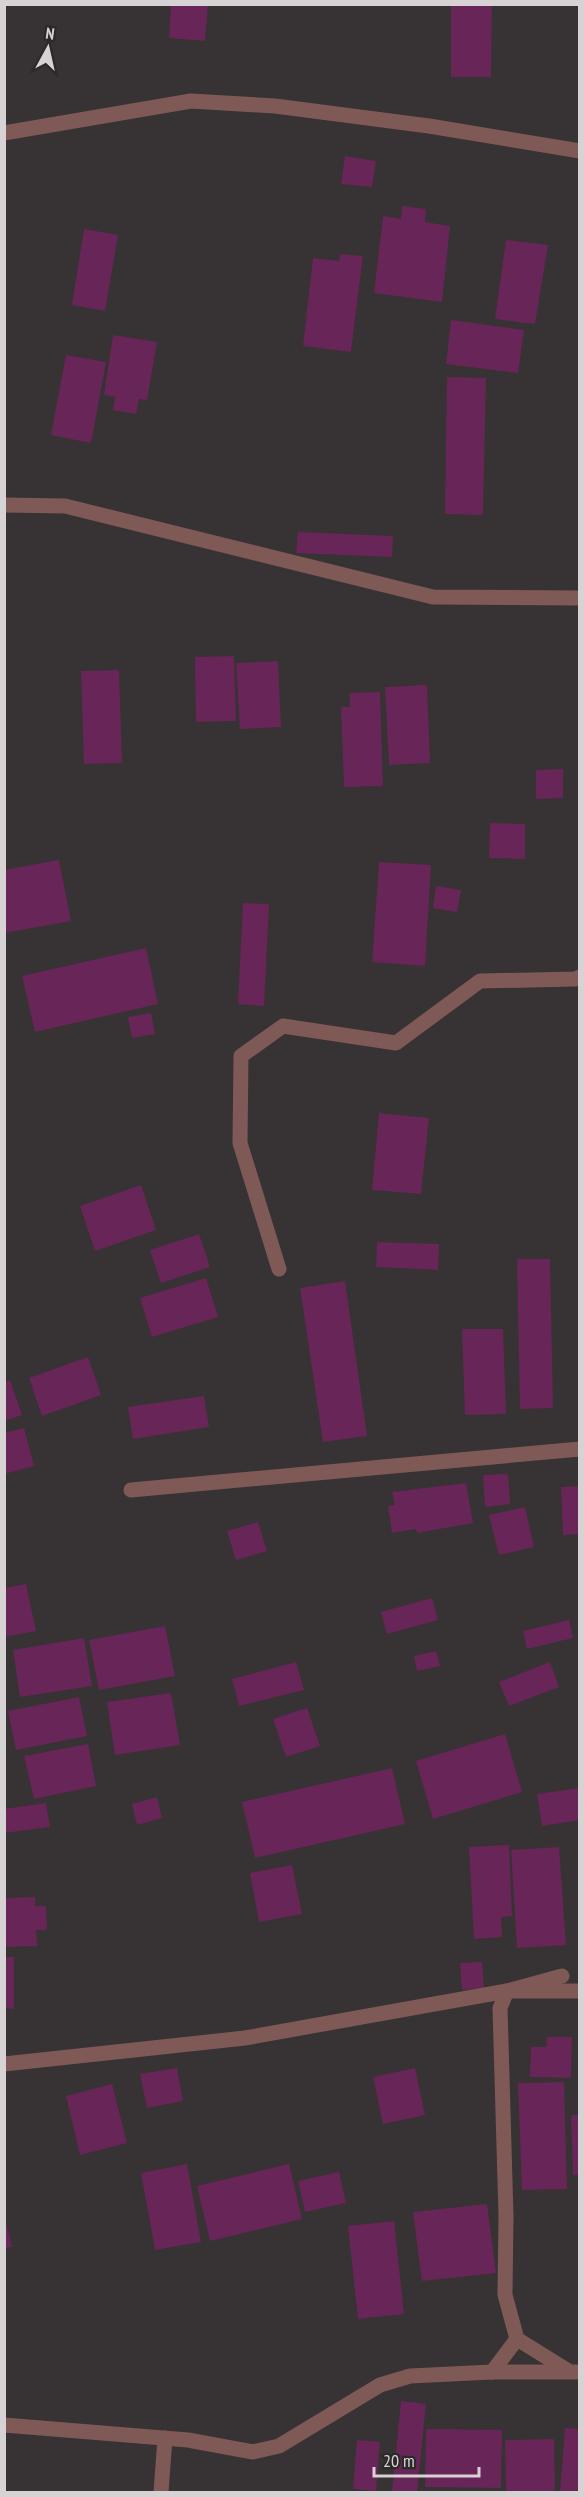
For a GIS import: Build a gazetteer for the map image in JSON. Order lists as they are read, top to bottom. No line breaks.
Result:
{"scale_bar":"20 m","north":"top"}
